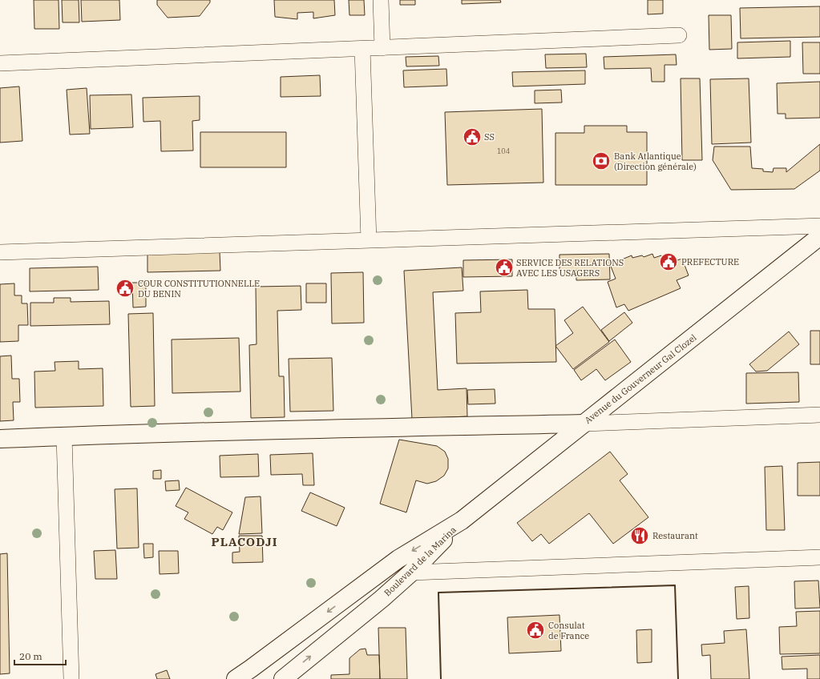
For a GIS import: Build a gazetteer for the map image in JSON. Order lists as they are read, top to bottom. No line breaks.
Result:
{"streets":{"main road":["Avenue du Gouverneur Gal Clozel","Boulevard de la Marina"]},"crossings":[["Avenue du Gouverneur Gal Clozel","Boulevard de la Marina"]],"districts":["PLACODJI"],"places":{"public building":["SS","PREFECTURE","SERVICE DES RELATIONS AVEC LES USAGERS","COUR CONSTITUTIONNELLE DU BENIN","Consulat de France"],"bank":["Bank Atlantique (Direction générale)"],"restaurant":["Restaurant"]},"house_numbers":["104"],"scale_bar":"20 m"}
